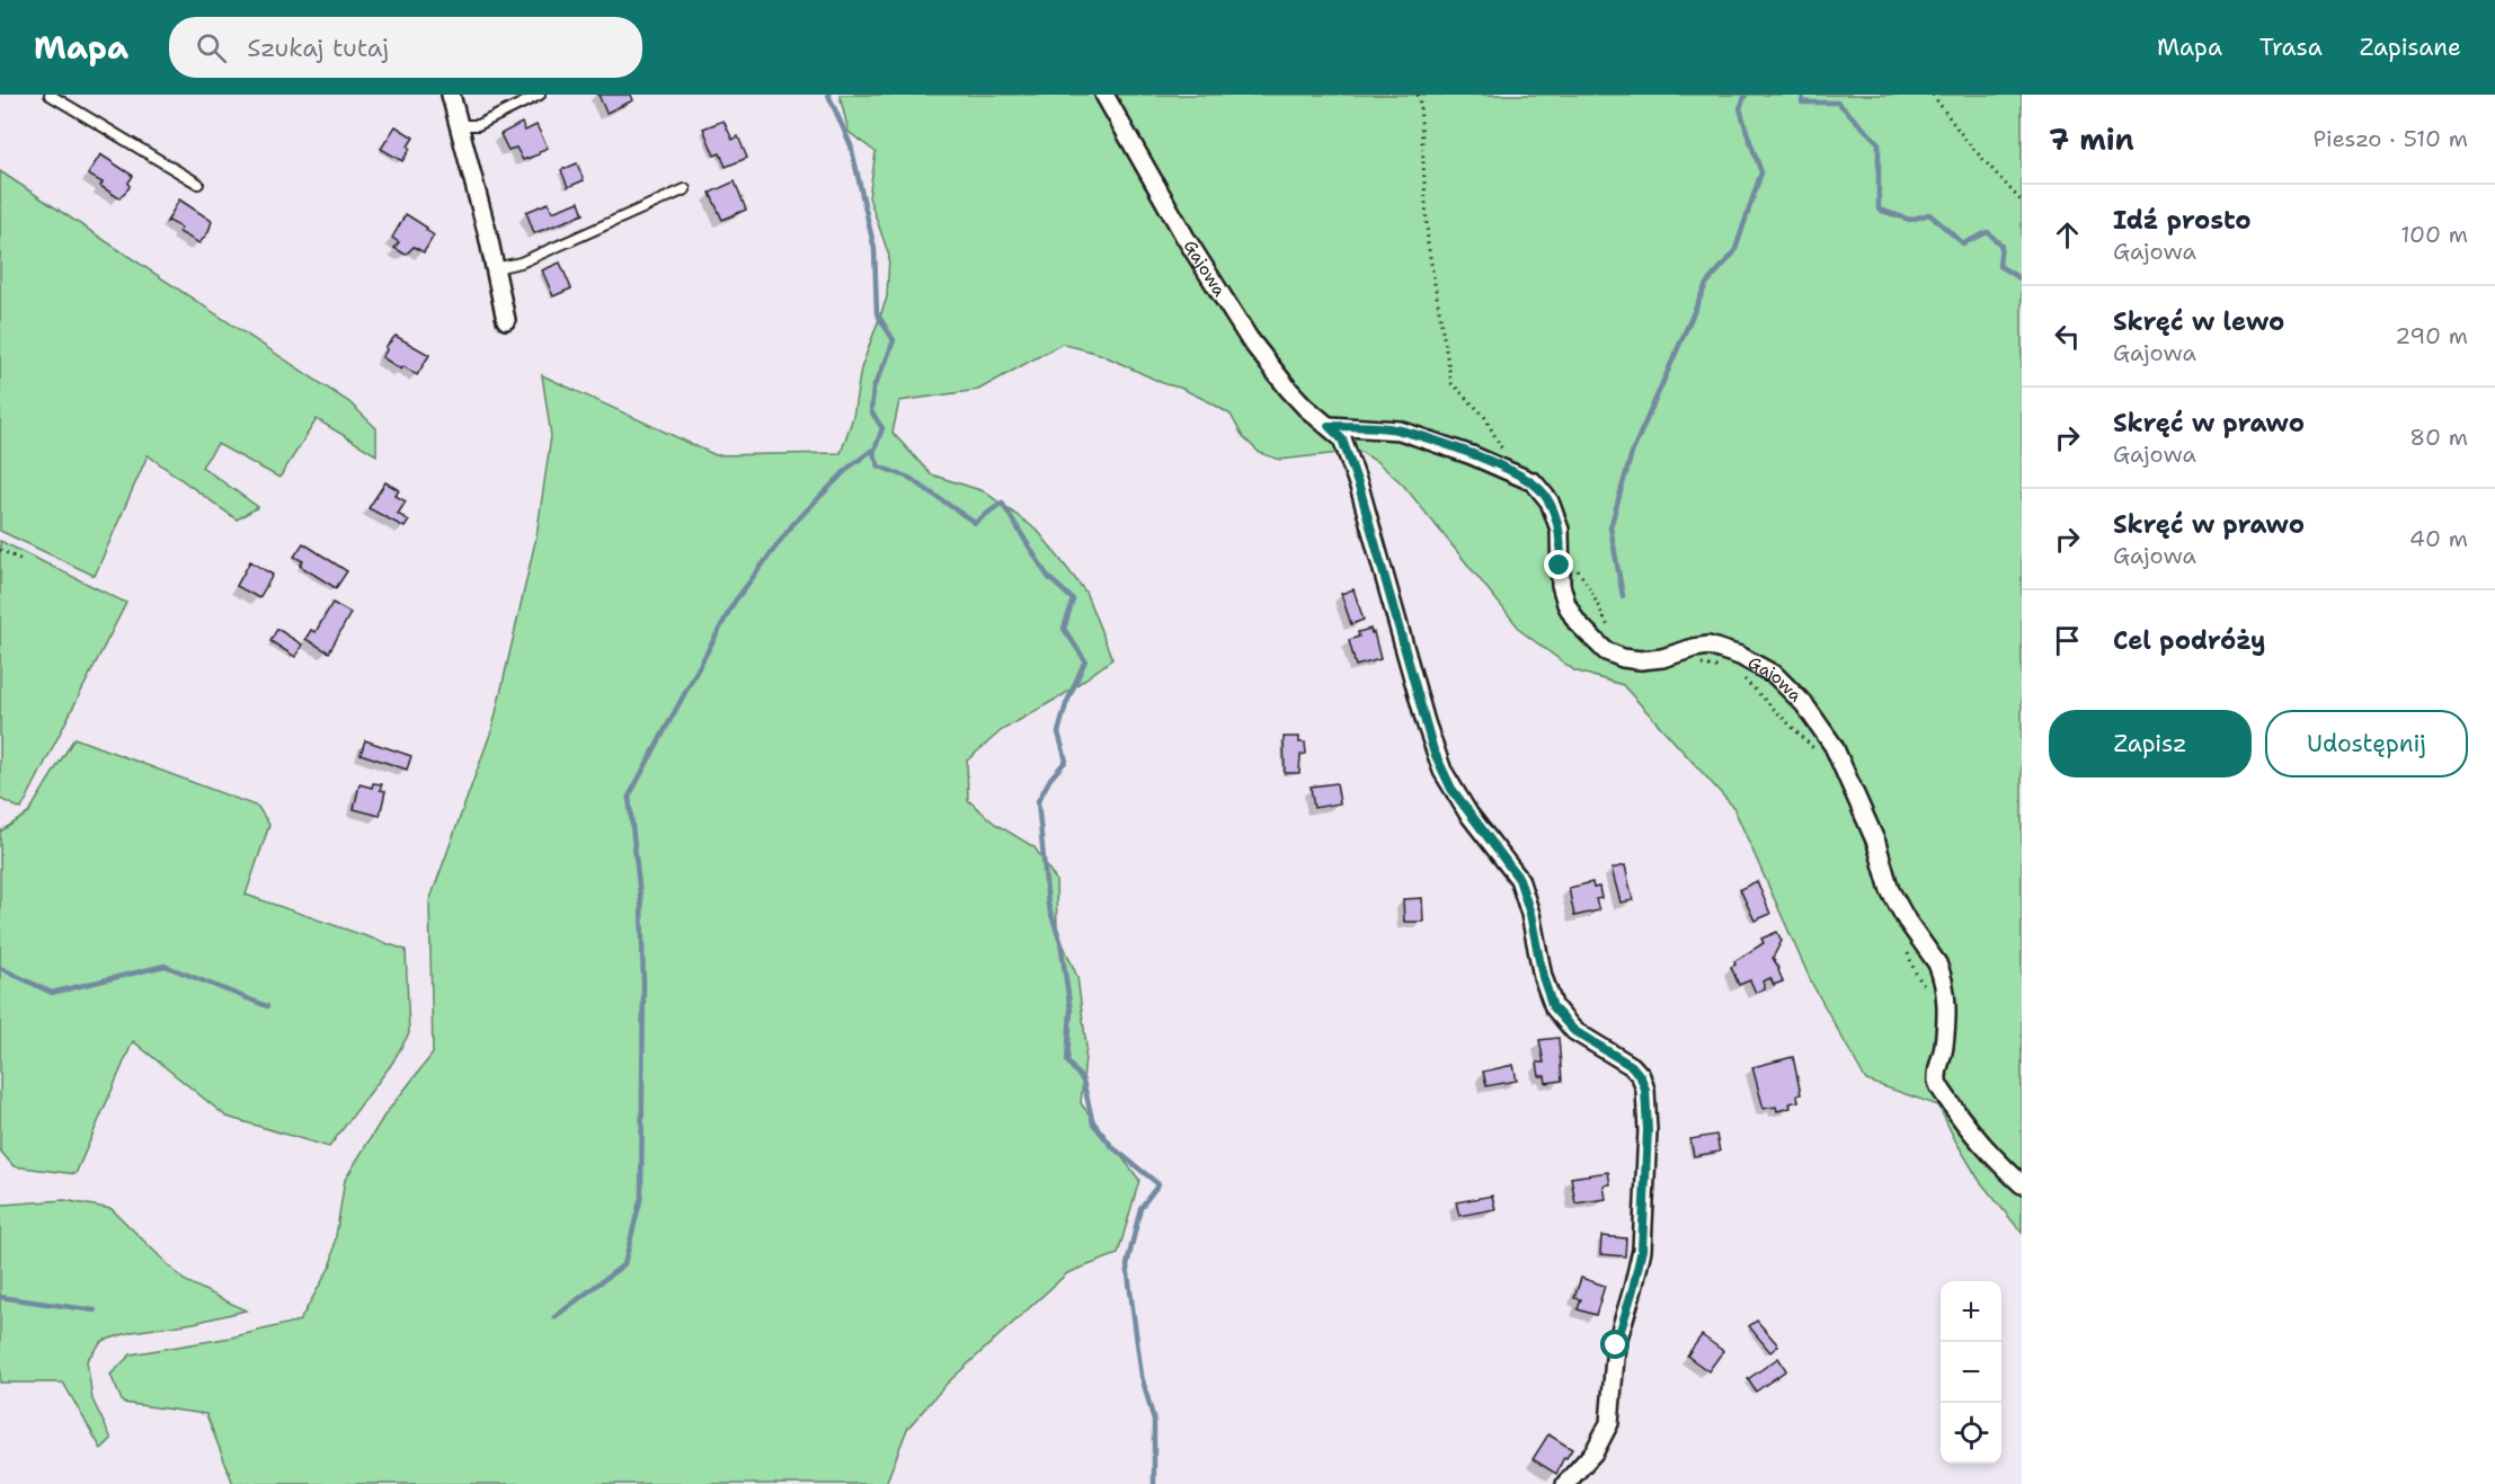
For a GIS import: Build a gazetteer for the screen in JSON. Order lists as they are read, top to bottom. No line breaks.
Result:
{"streets":{"street":["Gajowa"]},"page":{"header":"Mapa","search":"Szukaj tutaj","nav":["Mapa","Trasa","Zapisane"],"heading":["7 min","Pieszo · 510 m"],"list":[["Idź prosto","Gajowa","100 m"],["Skręć w lewo","Gajowa","290 m"],["Skręć w prawo","Gajowa","80 m"],["Skręć w prawo","Gajowa","40 m"],"Cel podróży"],"buttons":["Zapisz","Udostępnij"],"map_buttons":["+","−"]}}
